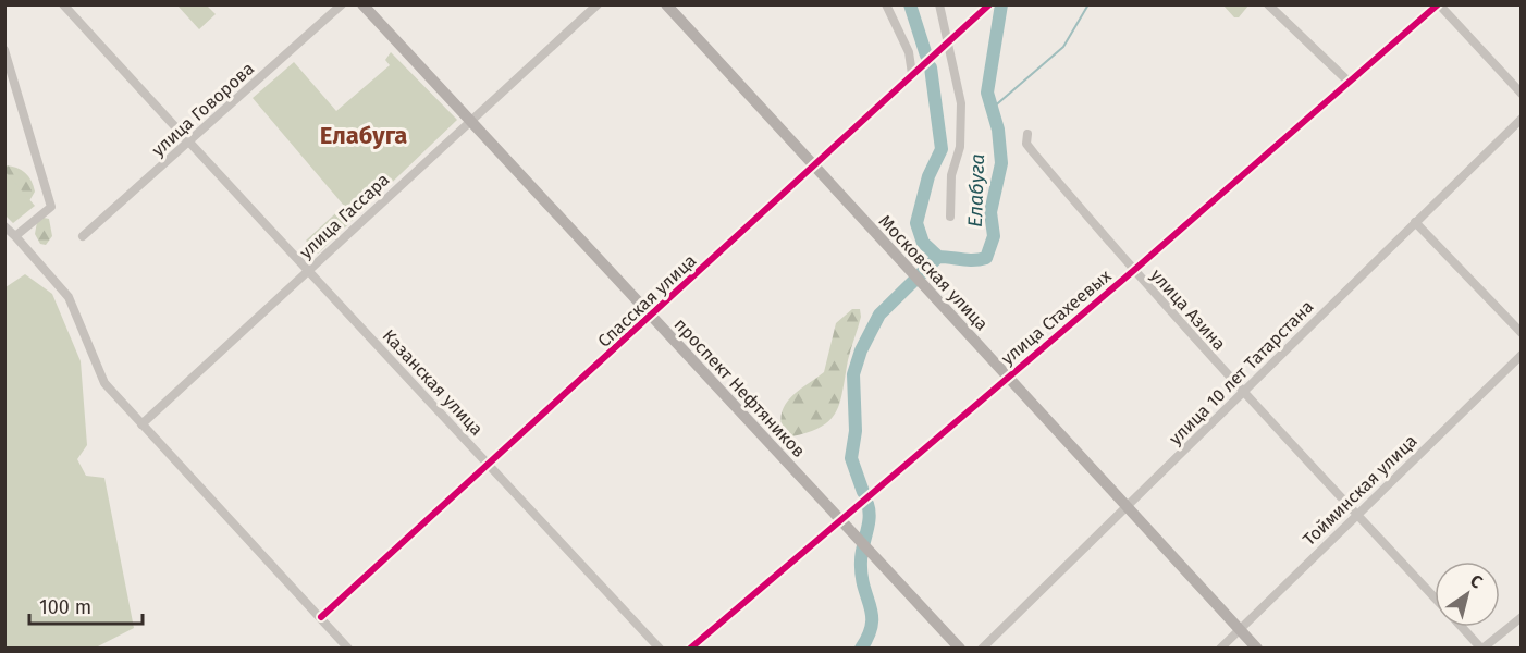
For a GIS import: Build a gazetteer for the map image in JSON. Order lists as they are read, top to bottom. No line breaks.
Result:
{"streets":{"main road":["Московская улица","проспект Нефтяников"],"street":["улица Говорова","улица Гассара","Спасская улица","улица Азина","улица Стахеевых","улица 10 лет Татарстана","Казанская улица","Тойминская улица"]},"crossings":[["улица Говорова","Казанская улица"],["улица Гассара","Казанская улица"],["улица Гассара","проспект Нефтяников"],["Московская улица","Спасская улица"],["Московская улица","улица Стахеевых"],["Московская улица","улица 10 лет Татарстана"],["Московская улица","Тойминская улица"],["Спасская улица","Казанская улица"],["Спасская улица","проспект Нефтяников"],["улица Азина","улица Стахеевых"],["улица Азина","улица 10 лет Татарстана"],["улица Азина","Тойминская улица"],["улица Стахеевых","проспект Нефтяников"]],"districts":["Елабуга"],"water":["Елабуга"],"scale_bar":"100 m","north":"top right"}
